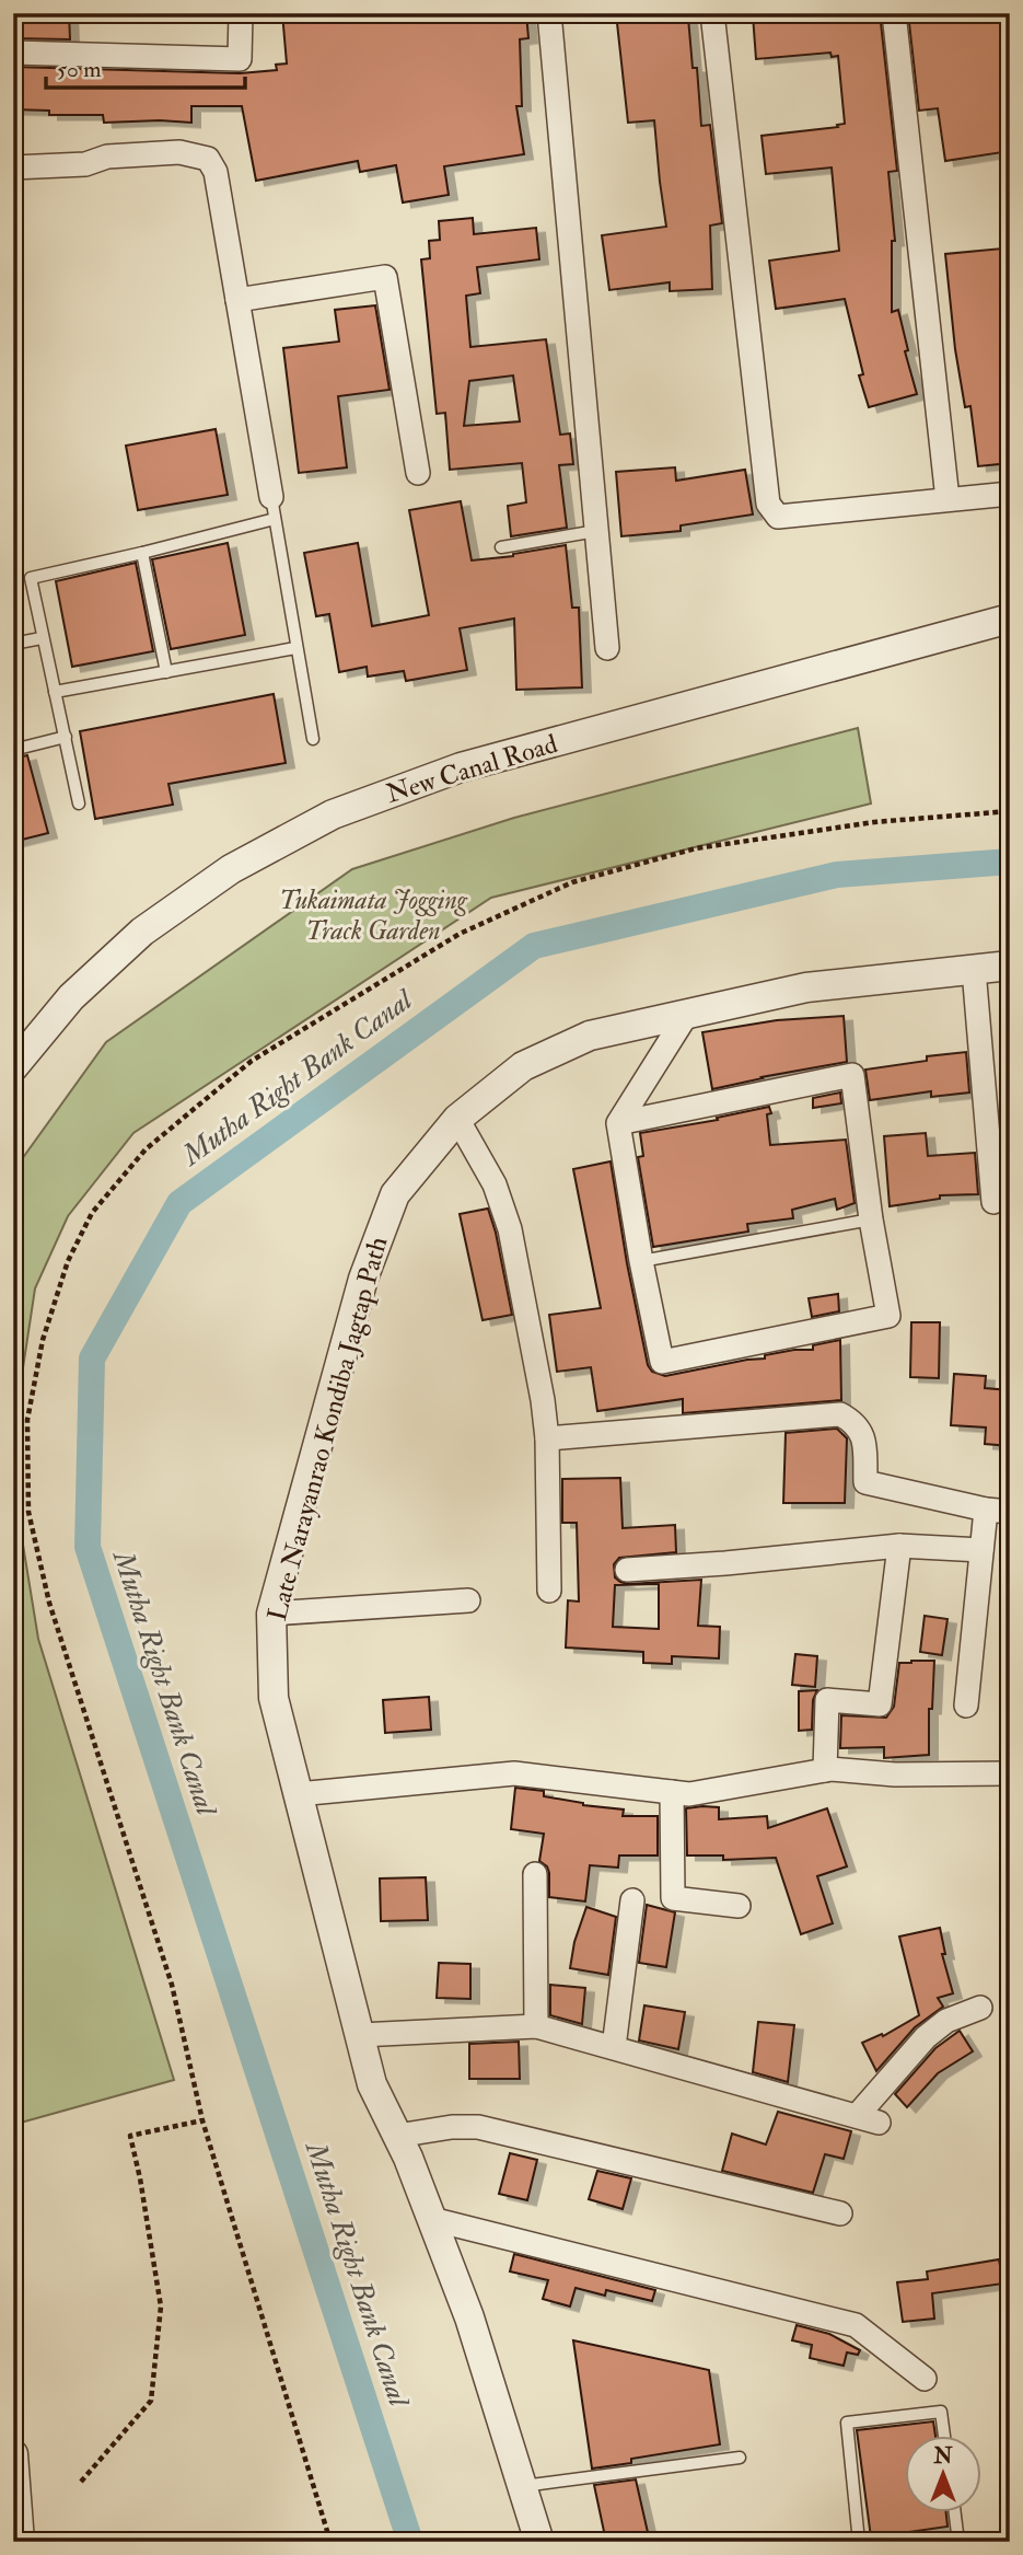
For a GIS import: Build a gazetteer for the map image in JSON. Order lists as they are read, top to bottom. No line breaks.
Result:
{"streets":{"street":["New Canal Road","Late Narayanrao Kondiba Jagtap Path"]},"water":["Mutha Right Bank Canal"],"parks":["Tukaimata Jogging Track Garden"],"scale_bar":"50 m","north":"top"}
